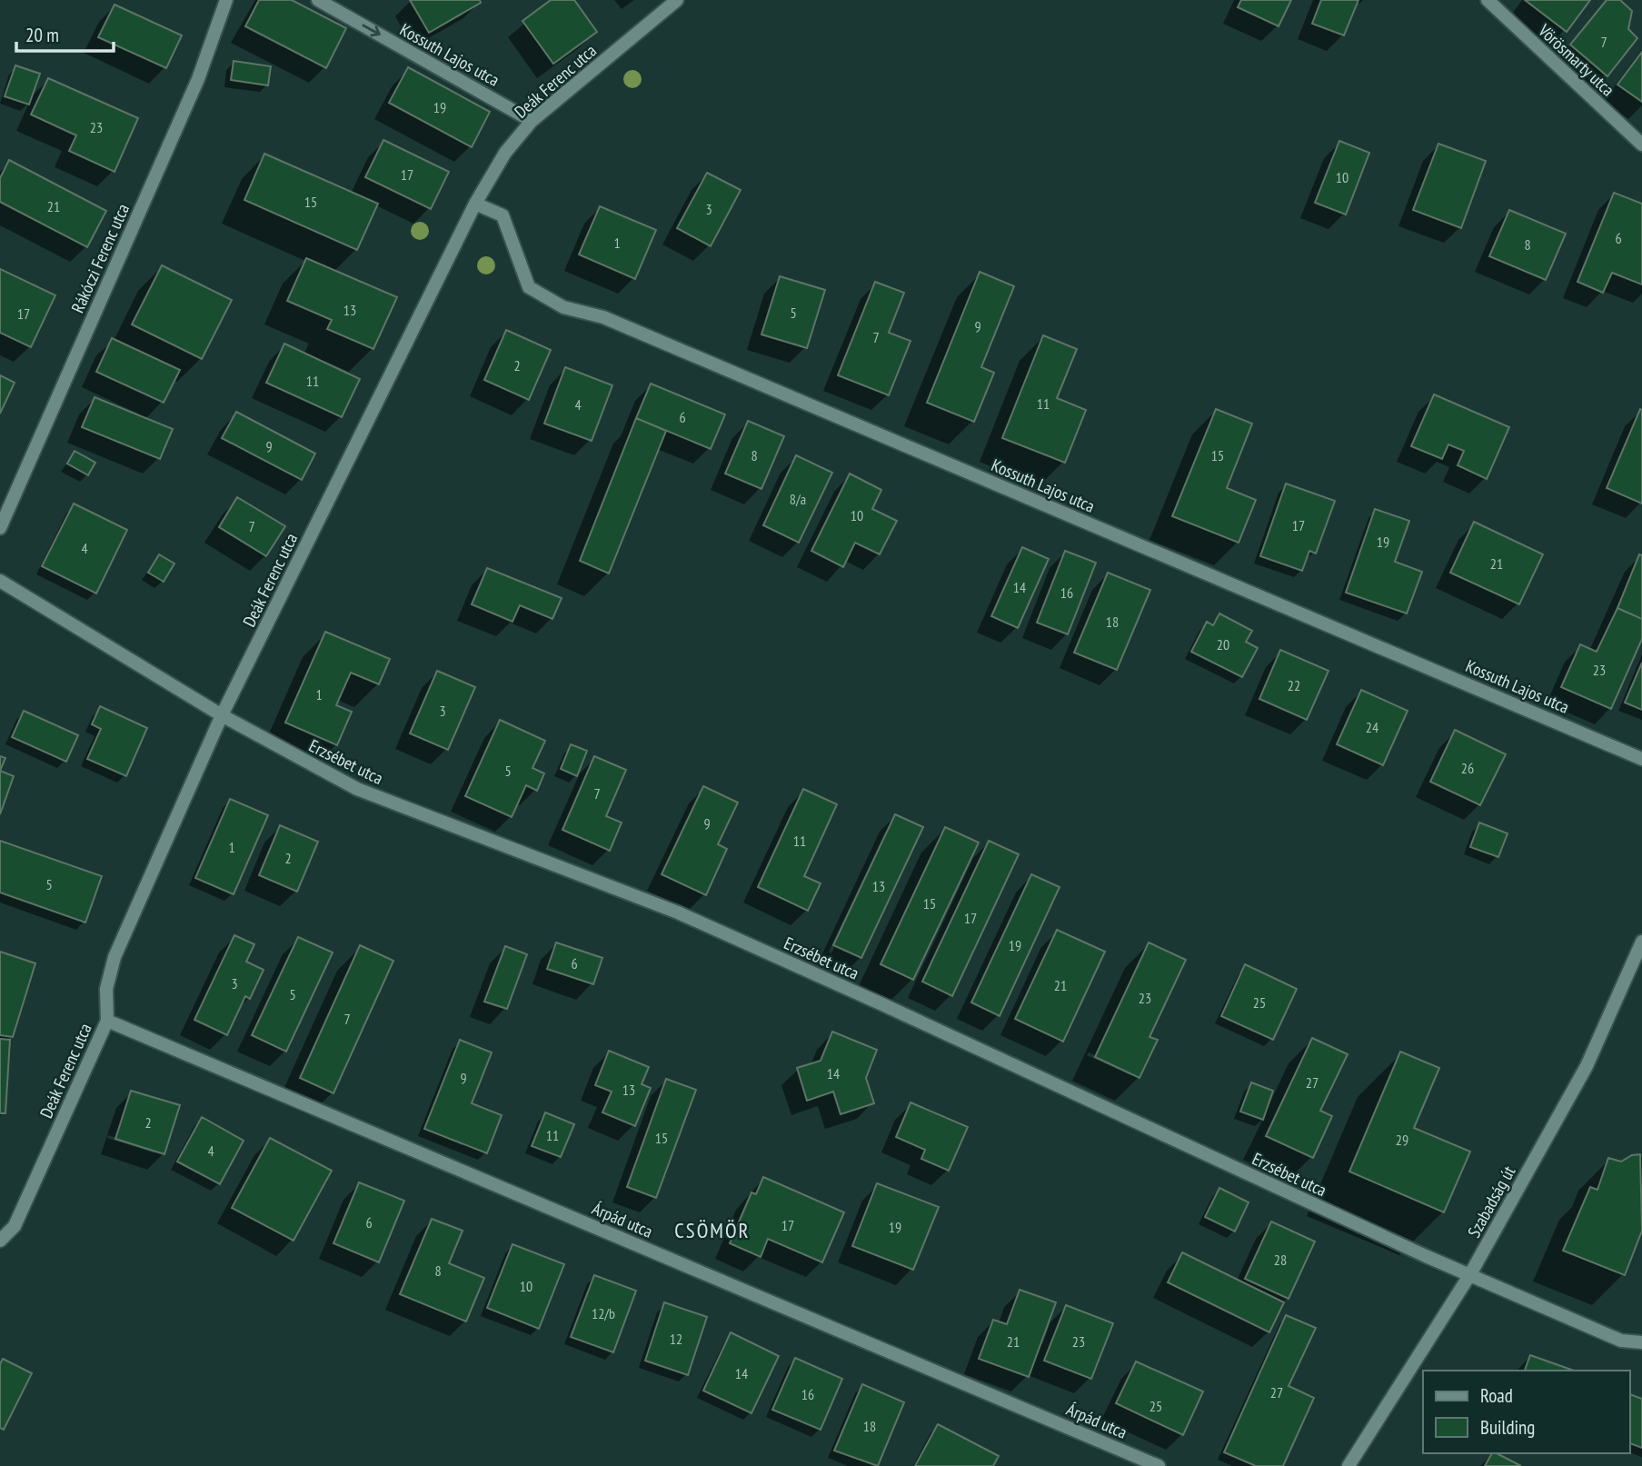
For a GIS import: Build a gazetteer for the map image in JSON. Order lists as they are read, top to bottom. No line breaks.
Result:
{"streets":{"street":["Kossuth Lajos utca","Vörösmarty utca","Deák Ferenc utca","Rákóczi Ferenc utca","Erzsébet utca","Szabadság út","Árpád utca"]},"crossings":[["Kossuth Lajos utca","Deák Ferenc utca"],["Deák Ferenc utca","Erzsébet utca"],["Deák Ferenc utca","Árpád utca"],["Erzsébet utca","Szabadság út"]],"districts":["CSÖMÖR"],"house_numbers":["7","19","23","17","10","15","21","3","6","1","8","13","5","17","9","7","2","11","11","4","6","9","8","15","8/a","10","17","7","19","4","21","14","16","18","20","23","22","1","3","24","26","5","7","9","11","1","2","5","13","15","17","19","6","3","21","5","23","25","7","14","9","27","13","2","11","15","29","4","6","17","19","28","8","10","12/b","12","21","23","14","27","16","25","18"],"legend":["Road","Building"],"scale_bar":"20 m"}
